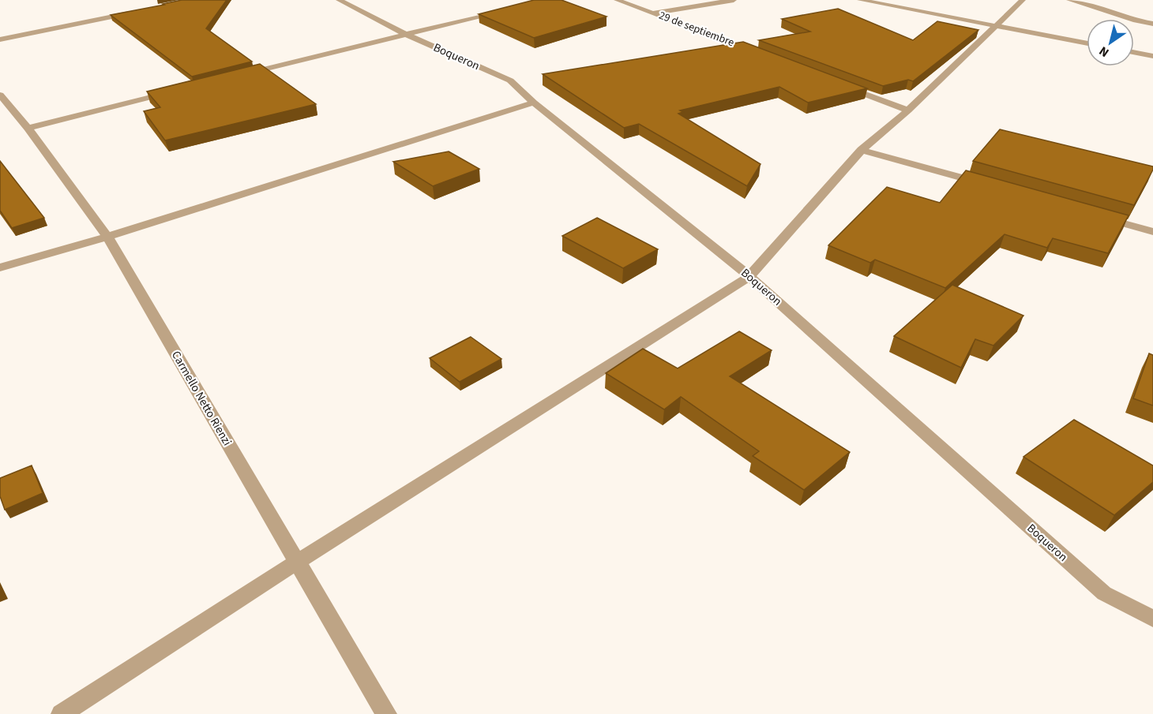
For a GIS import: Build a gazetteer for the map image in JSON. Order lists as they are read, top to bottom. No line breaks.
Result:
{"streets":{"street":["29 de septiembre","Boqueron","Carmello Netto Rienzi"]},"north":"bottom left"}
